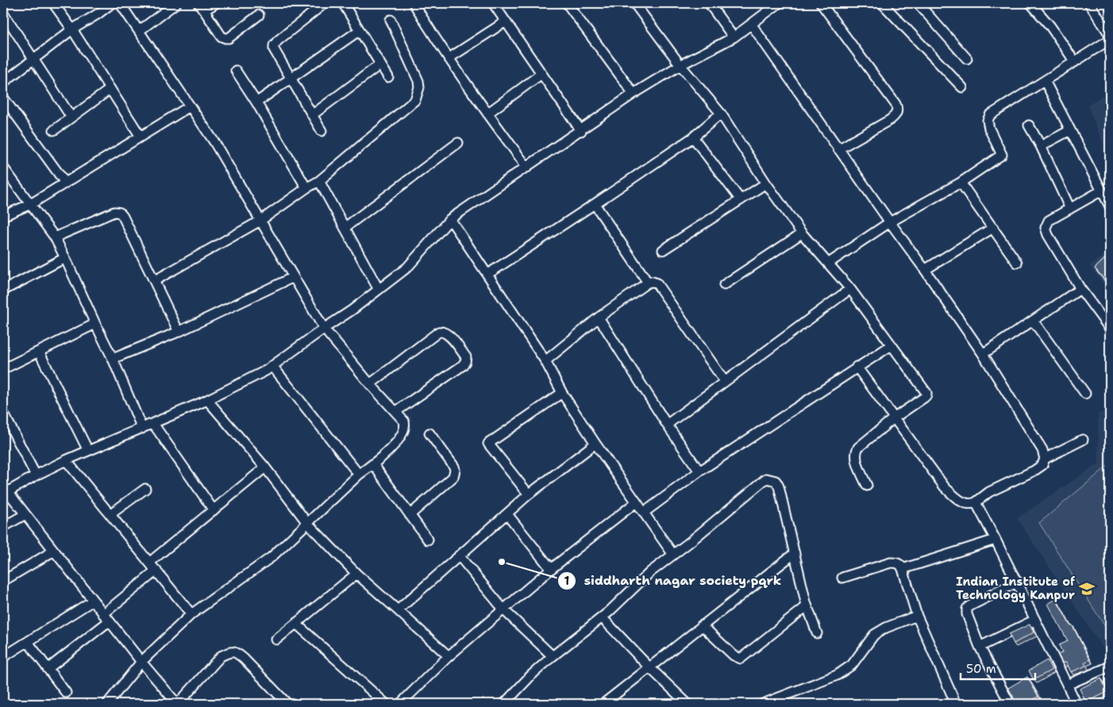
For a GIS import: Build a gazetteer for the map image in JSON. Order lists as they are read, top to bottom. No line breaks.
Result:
{"places":{"other":["siddharth nagar society pqrk"],"school or university":["Indian Institute of Technology Kanpur"]},"scale_bar":"50 m"}
